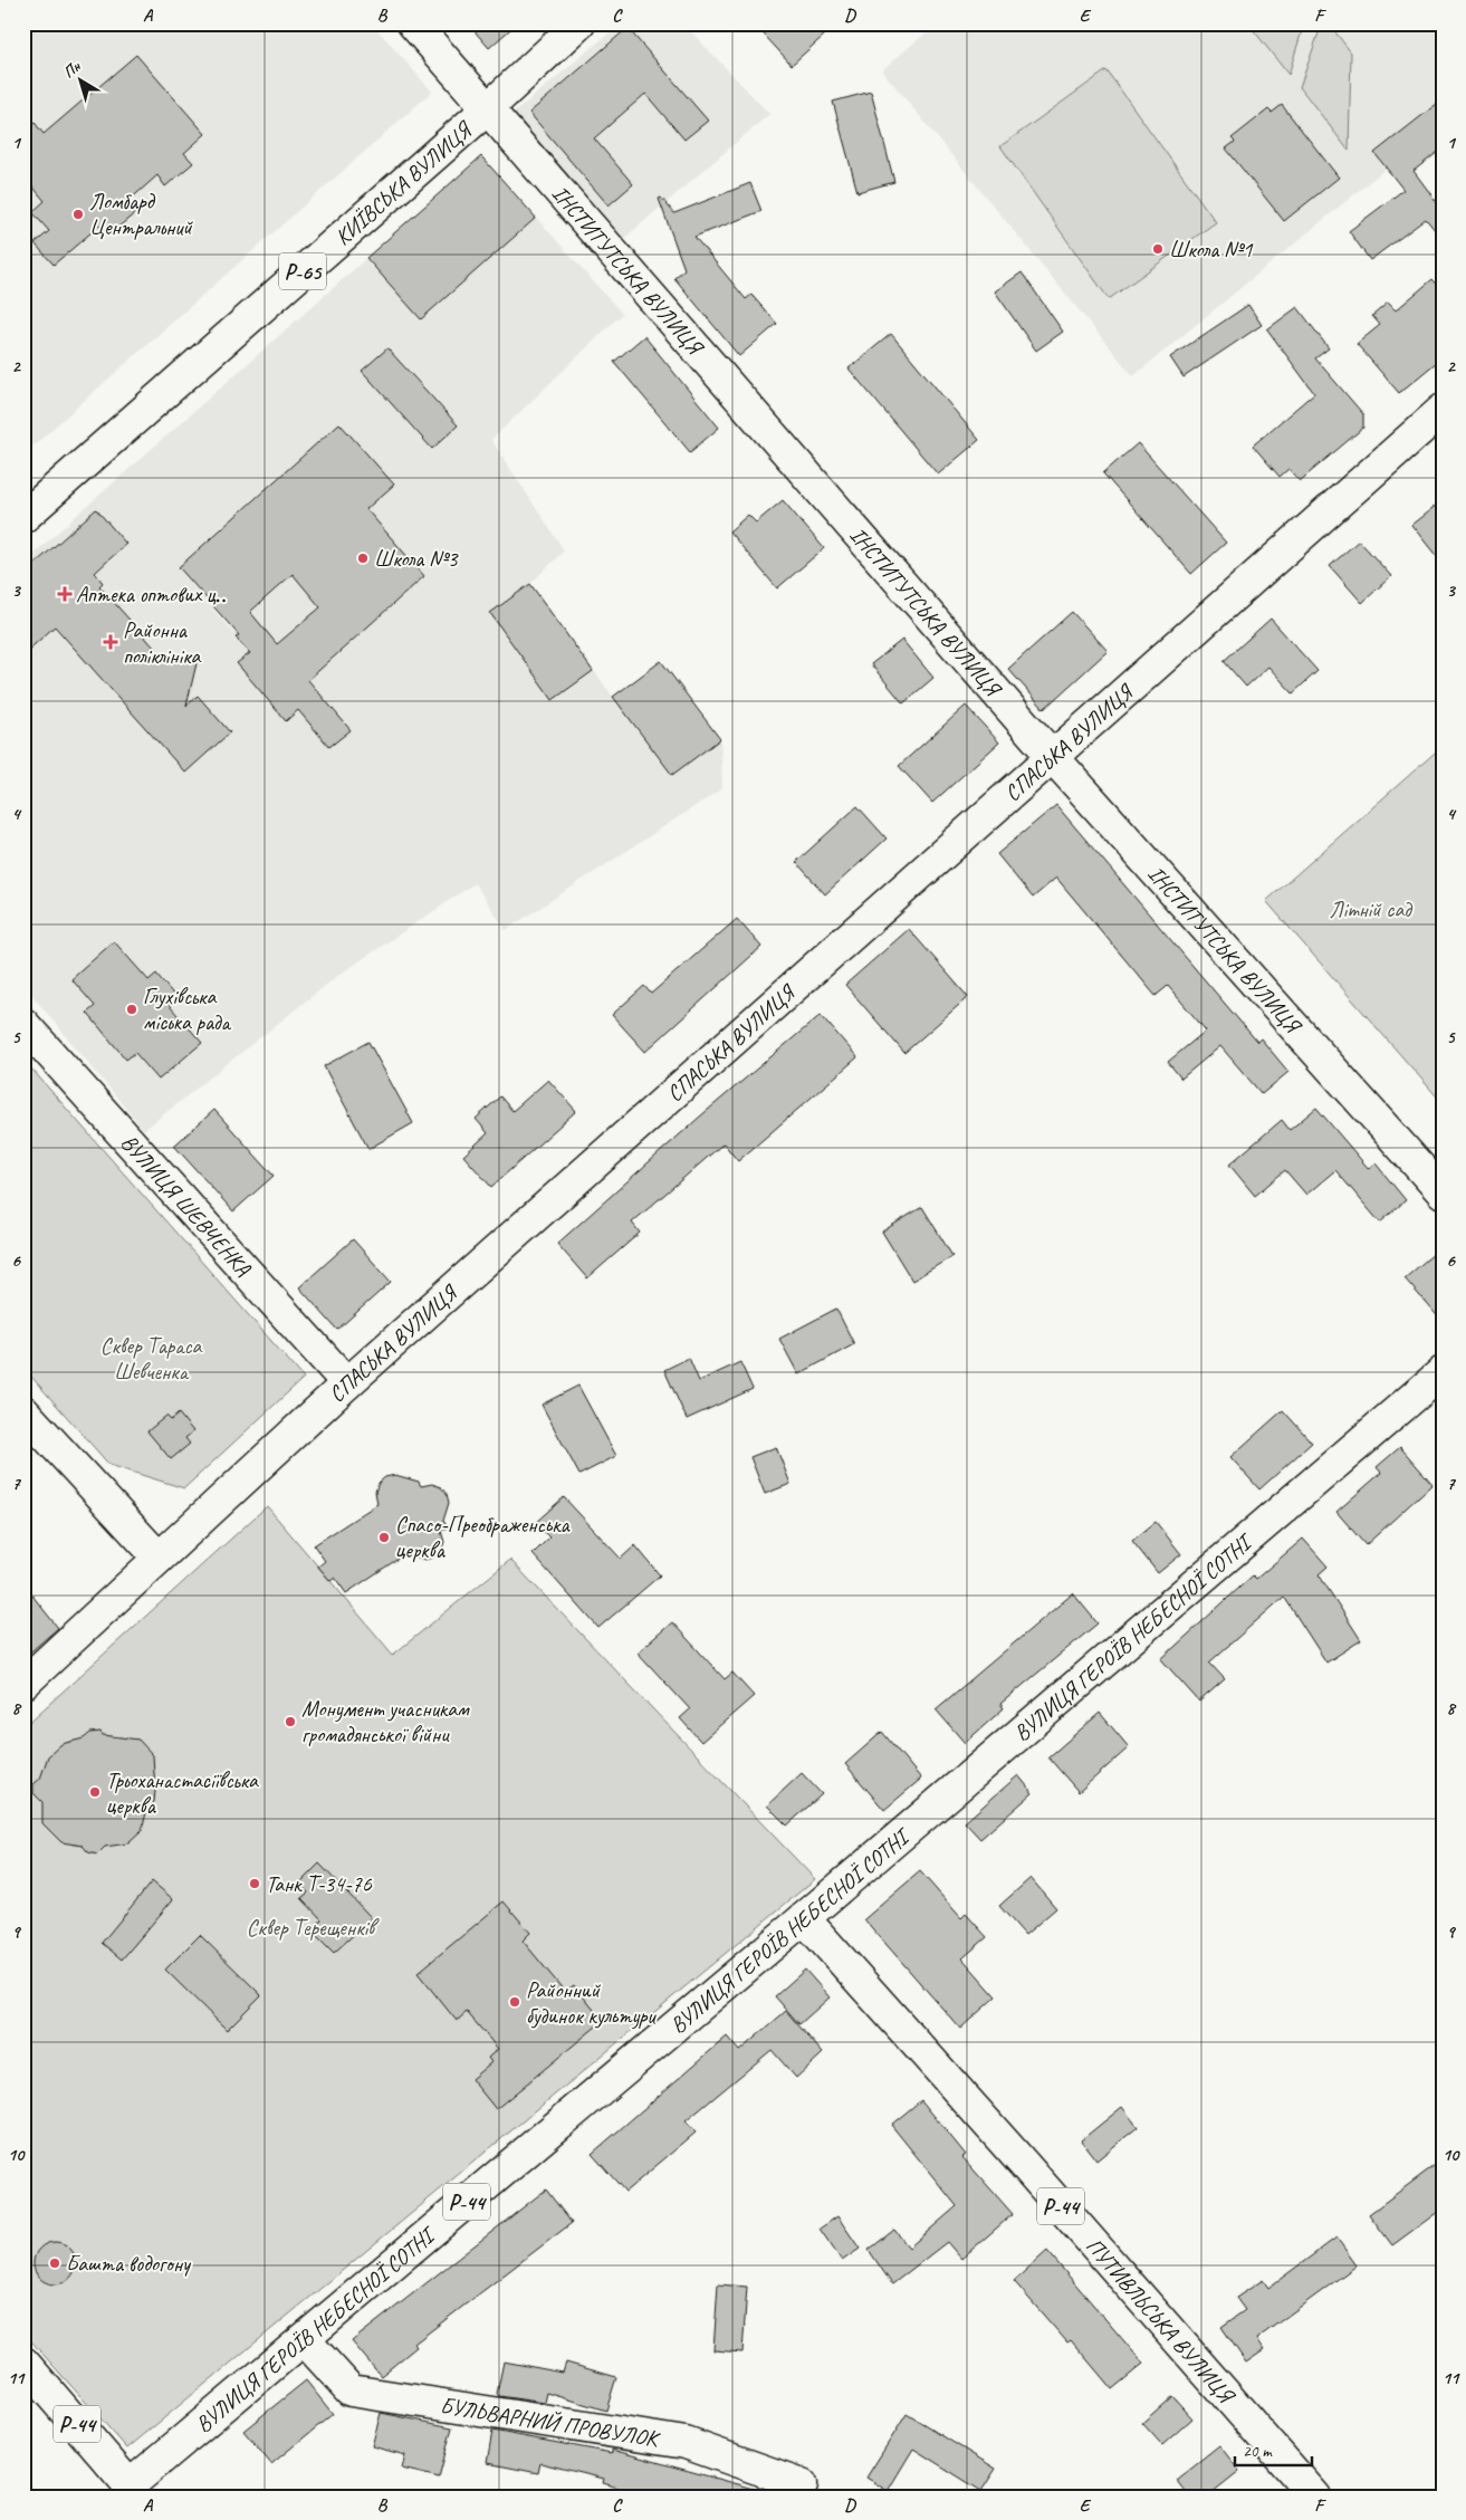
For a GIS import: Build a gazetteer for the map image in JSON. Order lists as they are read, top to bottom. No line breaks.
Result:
{"streets":{"street":["КИЇВСЬКА ВУЛИЦЯ","ІНСТИТУТСЬКА ВУЛИЦЯ","Р-65","СПАСЬКА ВУЛИЦЯ","ВУЛИЦЯ ШЕВЧЕНКА","ВУЛИЦЯ ГЕРОЇВ НЕБЕСНОЇ СОТНІ","Р-44","ПУТИВЛЬСЬКА ВУЛИЦЯ","БУЛЬВАРНИЙ ПРОВУЛОК"]},"crossings":[["КИЇВСЬКА ВУЛИЦЯ","ІНСТИТУТСЬКА ВУЛИЦЯ"],["ІНСТИТУТСЬКА ВУЛИЦЯ","СПАСЬКА ВУЛИЦЯ"],["СПАСЬКА ВУЛИЦЯ","ВУЛИЦЯ ШЕВЧЕНКА"],["ВУЛИЦЯ ГЕРОЇВ НЕБЕСНОЇ СОТНІ","Р-44"],["ВУЛИЦЯ ГЕРОЇВ НЕБЕСНОЇ СОТНІ","ПУТИВЛЬСЬКА ВУЛИЦЯ"],["ВУЛИЦЯ ГЕРОЇВ НЕБЕСНОЇ СОТНІ","БУЛЬВАРНИЙ ПРОВУЛОК"]],"parks":["Літній сад","Сквер Тараса Шевченка","Сквер Терещенків"],"places":{"other":["Ломбард Центральний","Школа №1","Школа №3","Глухівська міська рада","Спасо-Преображенська церква","Монумент учасникам громадянської війни","Трьоханастасіївська церква","Танк Т-34-76","Районний будинок культури","Башта водогону"],"health":["Аптека оптових ц‥","Районна поліклініка"]},"scale_bar":"20 m","north":"top left","grid":{"columns":["A","B","C","D","E","F"],"rows":["1","2","3","4","5","6","7","8","9","10","11"]}}
